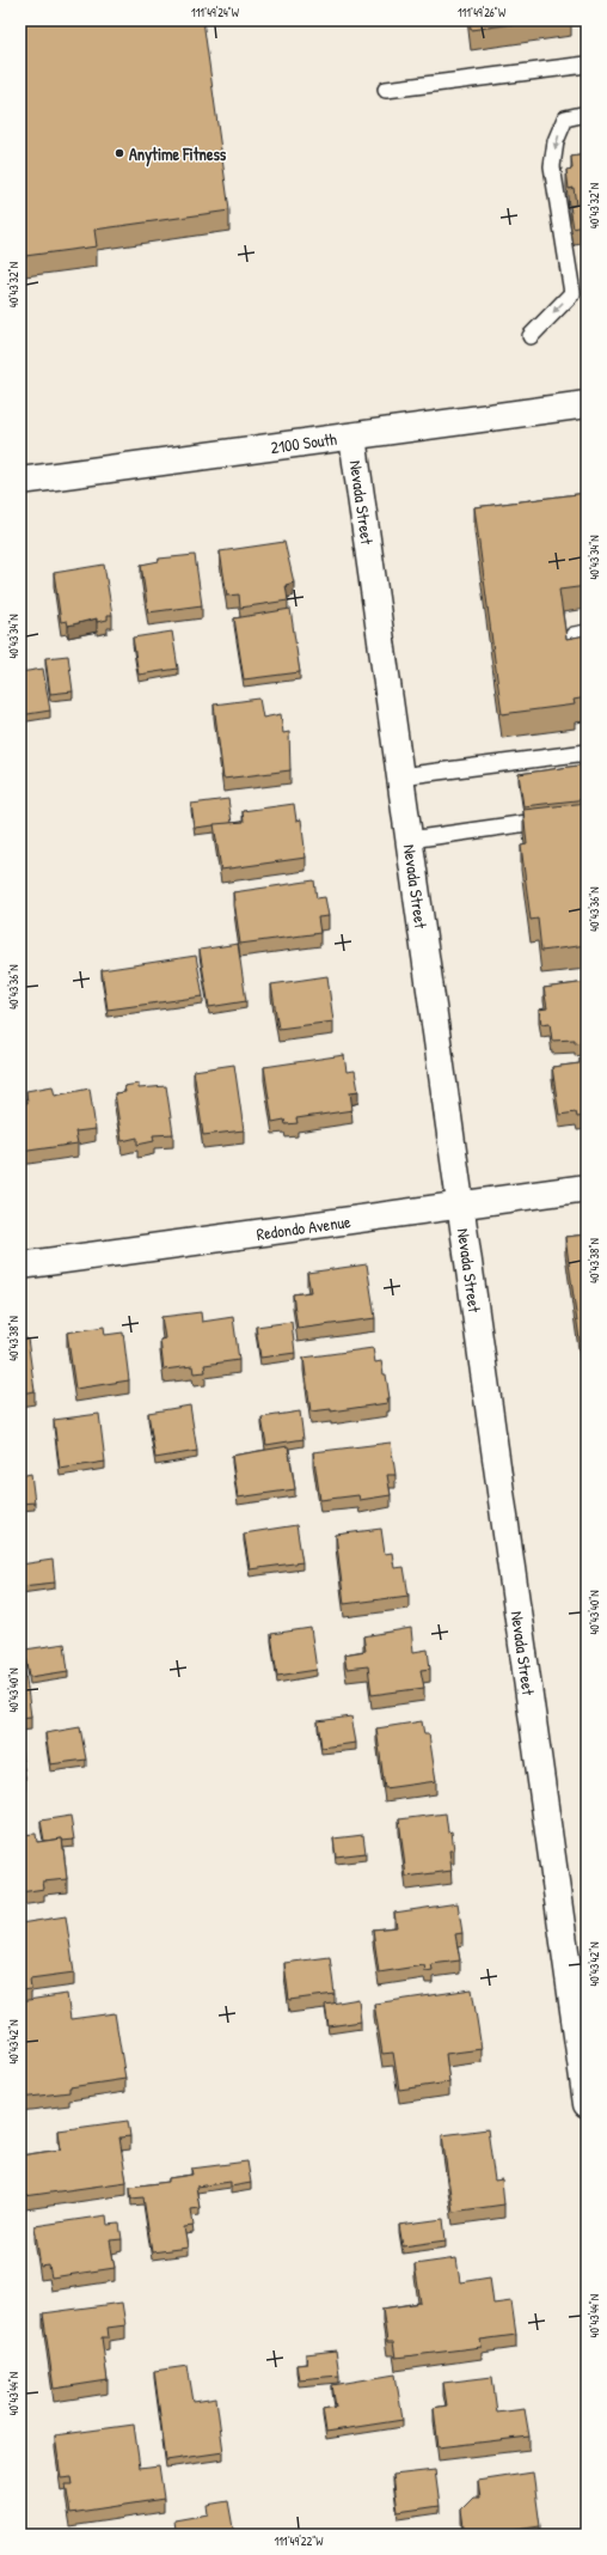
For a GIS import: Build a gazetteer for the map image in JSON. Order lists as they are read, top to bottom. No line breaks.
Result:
{"streets":{"street":["2100 South","Nevada Street","Redondo Avenue"]},"crossings":[["2100 South","Nevada Street"],["Nevada Street","Redondo Avenue"]],"places":["Anytime Fitness"],"coordinates":["111°49'24\"W","111°49'26\"W","40°43'32\"N","40°43'34\"N","40°43'36\"N","40°43'38\"N","40°43'40\"N","40°43'42\"N","40°43'44\"N","111°49'22\"W"]}
